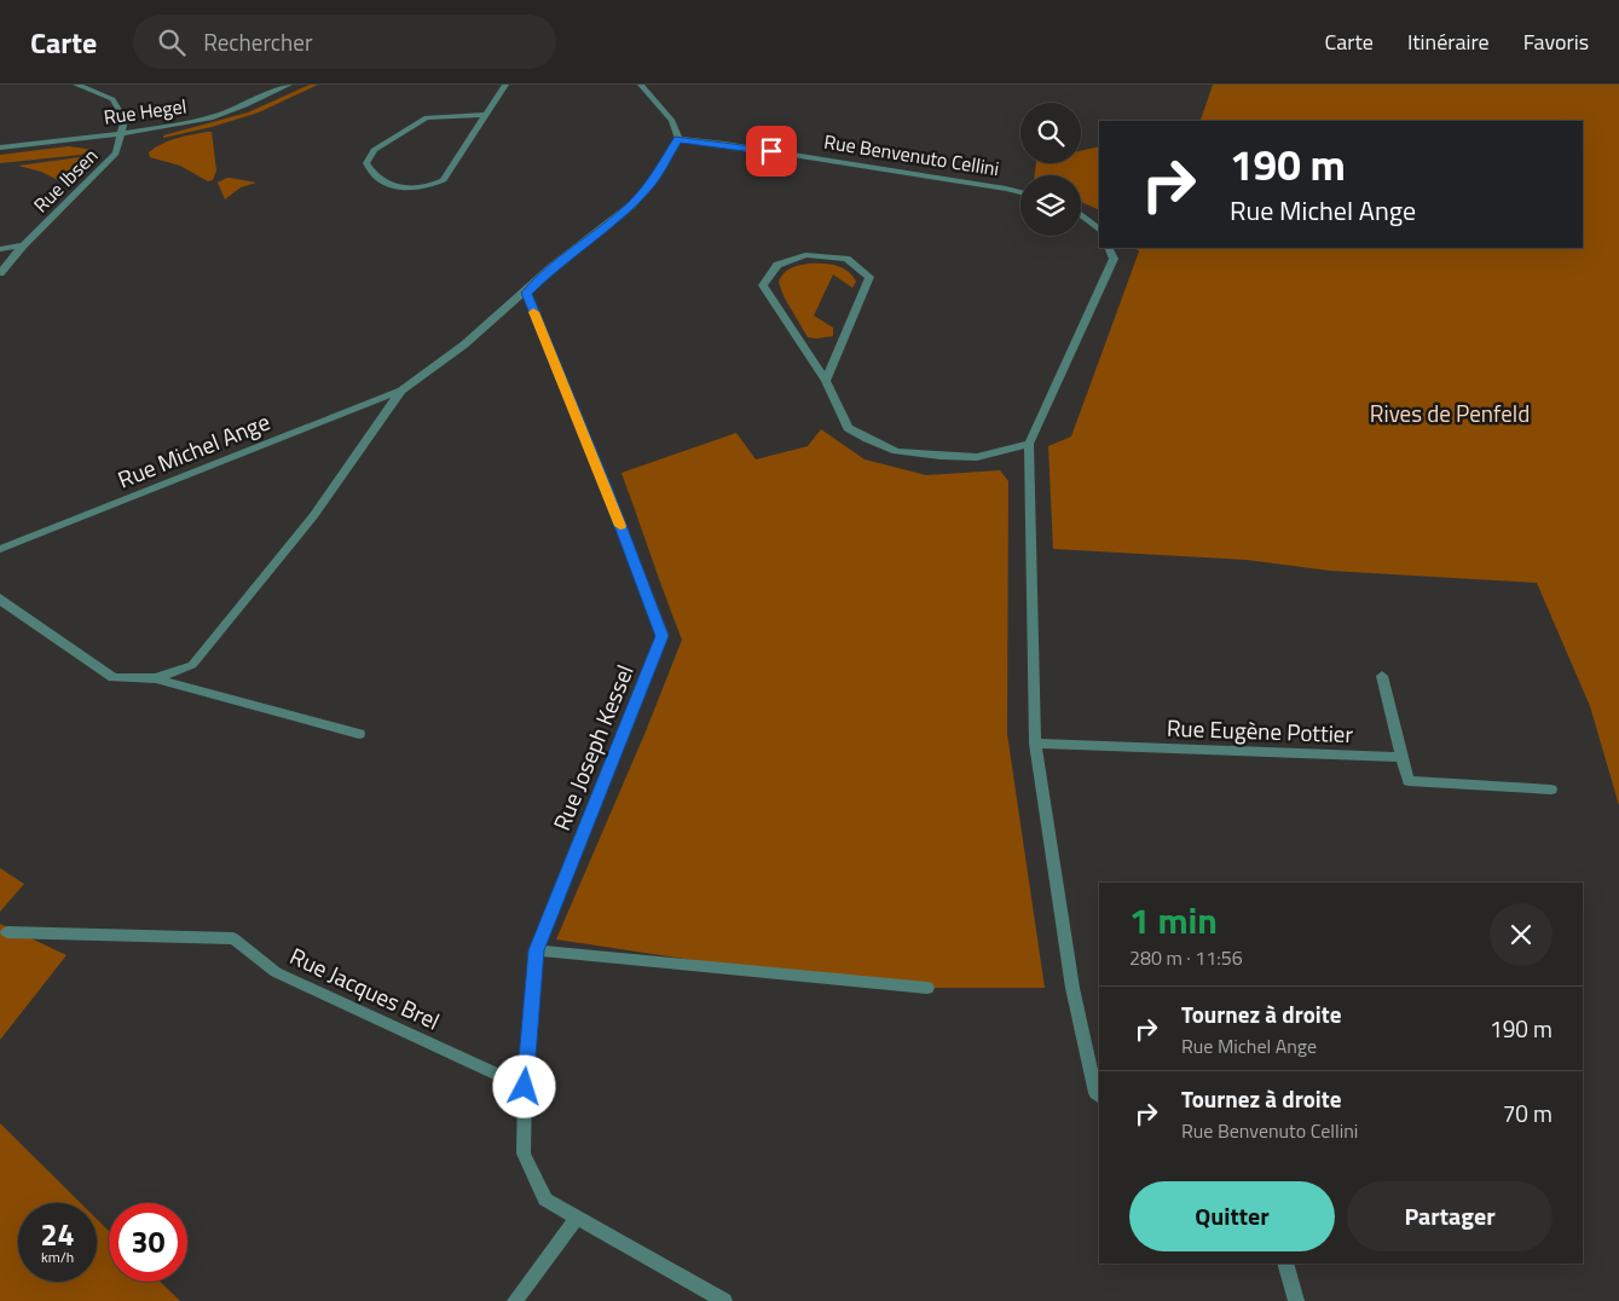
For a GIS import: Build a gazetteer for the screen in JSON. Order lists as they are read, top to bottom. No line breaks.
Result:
{"streets":{"street":["Rue Hegel","Rue Benvenuto Cellini","Rue Ibsen","Rue Michel Ange","Rue Eugène Pottier","Rue Joseph Kessel","Rue Jacques Brel"]},"crossings":[["Rue Hegel","Rue Ibsen"],["Rue Benvenuto Cellini","Rue Michel Ange"],["Rue Michel Ange","Rue Joseph Kessel"],["Rue Joseph Kessel","Rue Jacques Brel"]],"parks":["Rives de Penfeld"],"page":{"header":"Carte","search":"Rechercher","nav":["Carte","Itinéraire","Favoris"],"turn":["190 m","Rue Michel Ange"],"heading":["1 min","280 m · 11:56"],"list":[{"name":"Tournez à droite","note":"Rue Michel Ange","value":"190 m"},{"name":"Tournez à droite","note":"Rue Benvenuto Cellini","value":"70 m"}],"buttons":["Quitter","Partager"],"speed":"24 km/h","limit":"30"}}
